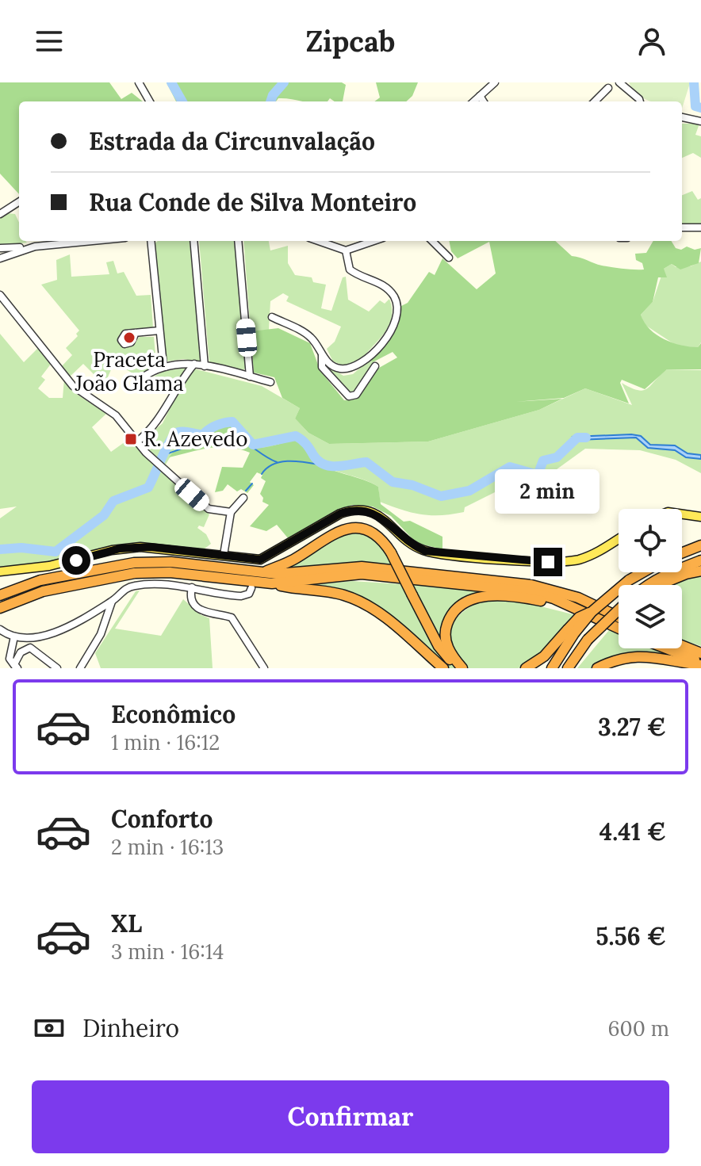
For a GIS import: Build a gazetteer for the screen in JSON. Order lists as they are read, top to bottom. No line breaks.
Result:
{"places":{"other":["Praceta João Glama"],"transit":["R. Azevedo"]},"page":{"header":"Zipcab","banner":["Estrada da Circunvalação","Rua Conde de Silva Monteiro"],"bubble":"2 min","list":[{"name":"Econômico","note":"1 min · 16:12","value":"3.27 €"},{"name":"Conforto","note":"2 min · 16:13","value":"4.41 €"},{"name":"XL","note":"3 min · 16:14","value":"5.56 €"}],"pay":["Dinheiro","600 m"],"buttons":"Confirmar"}}
